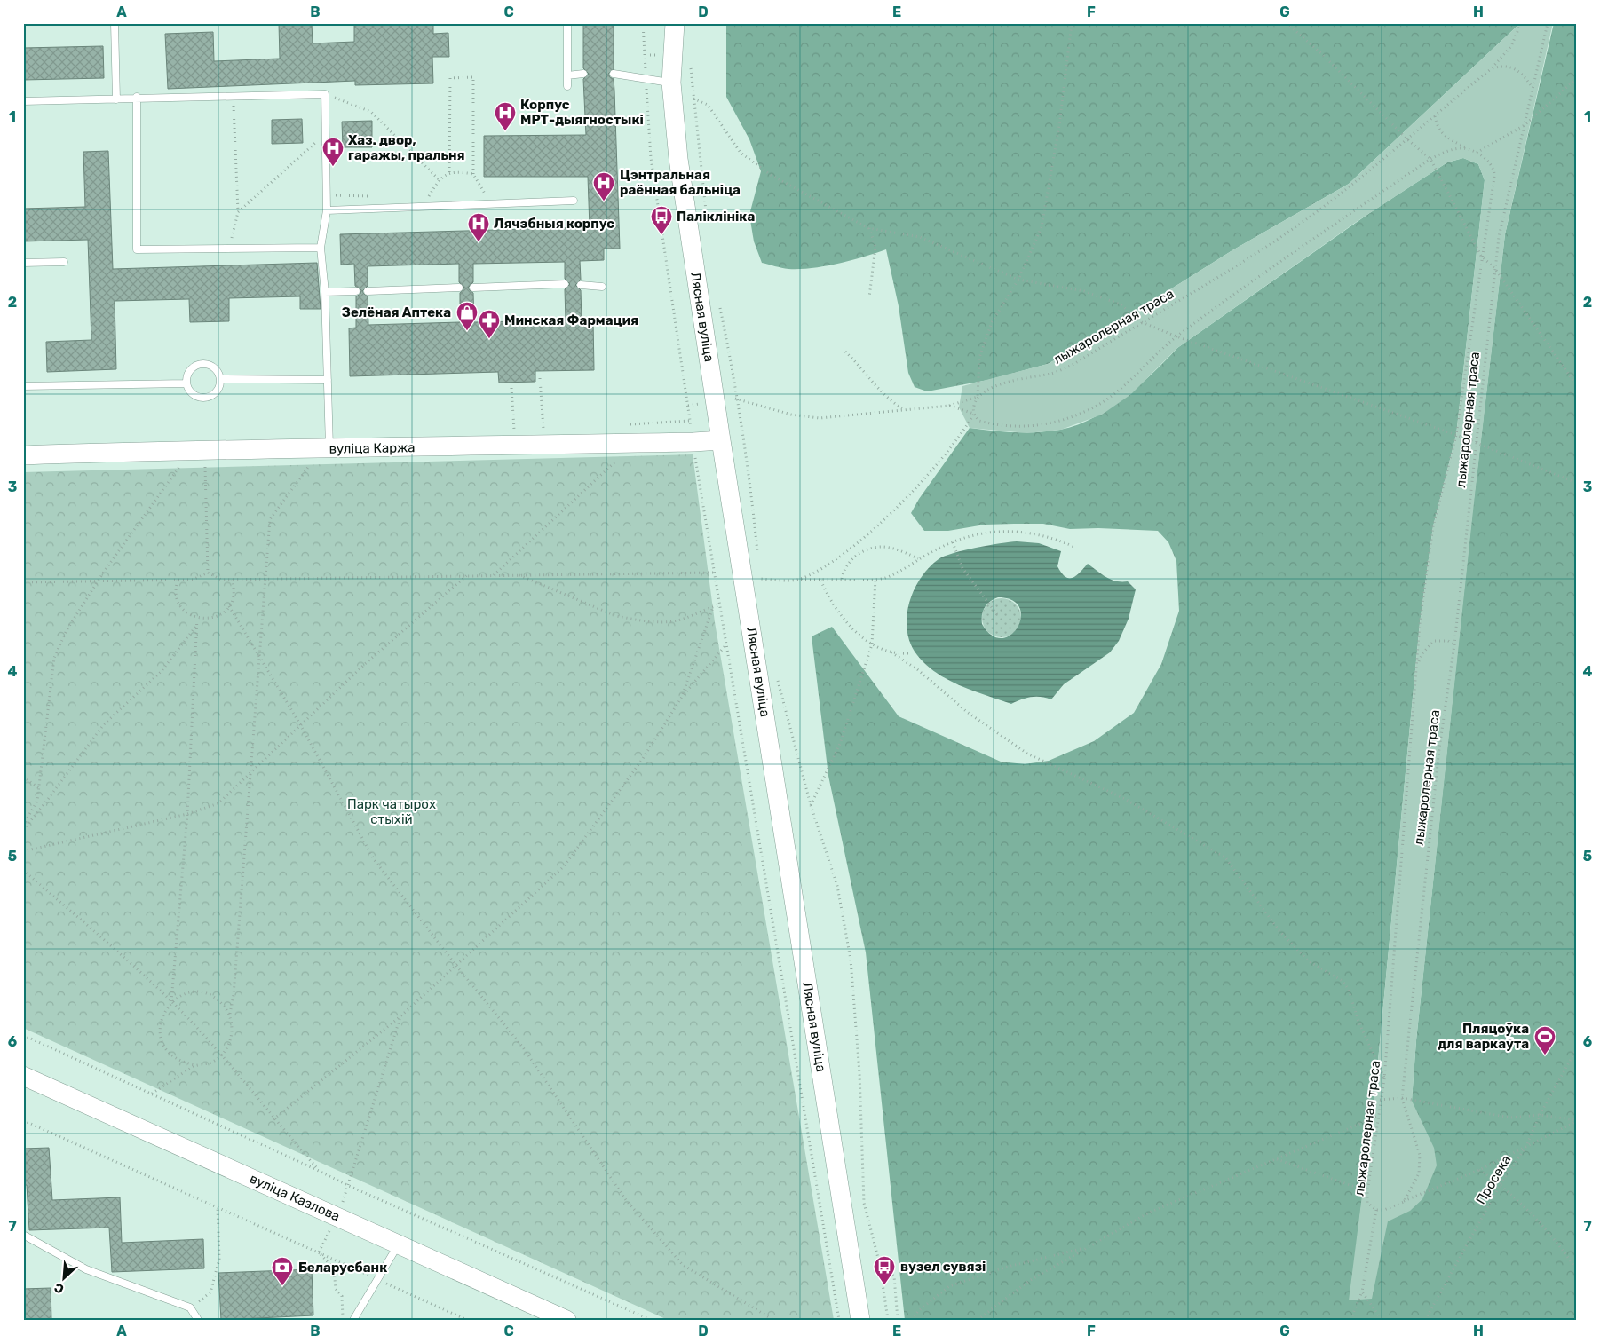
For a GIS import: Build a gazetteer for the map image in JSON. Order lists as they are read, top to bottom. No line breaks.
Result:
{"streets":{"main road":["Лясная вуліца","вуліца Каржа","вуліца Казлова"],"path":["лыжаролерная траса","Просека"]},"crossings":[["Лясная вуліца","вуліца Каржа"]],"parks":["Парк чатырох стыхій"],"places":{"hospital":["Корпус МРТ-дыягностыкі","Хаз. двор, гаражы, пральня","Цэнтральная раённая бальніца","Лячэбныя корпус"],"bus stop":["Паліклініка","вузел сувязі"],"shop":["Зелёная Аптека"],"pharmacy":["Минская Фармация"],"sports":["Пляцоўка для варкаўта"],"bank":["Беларусбанк"]},"north":"bottom left","grid":{"columns":["A","B","C","D","E","F","G","H"],"rows":["1","2","3","4","5","6","7"]}}
